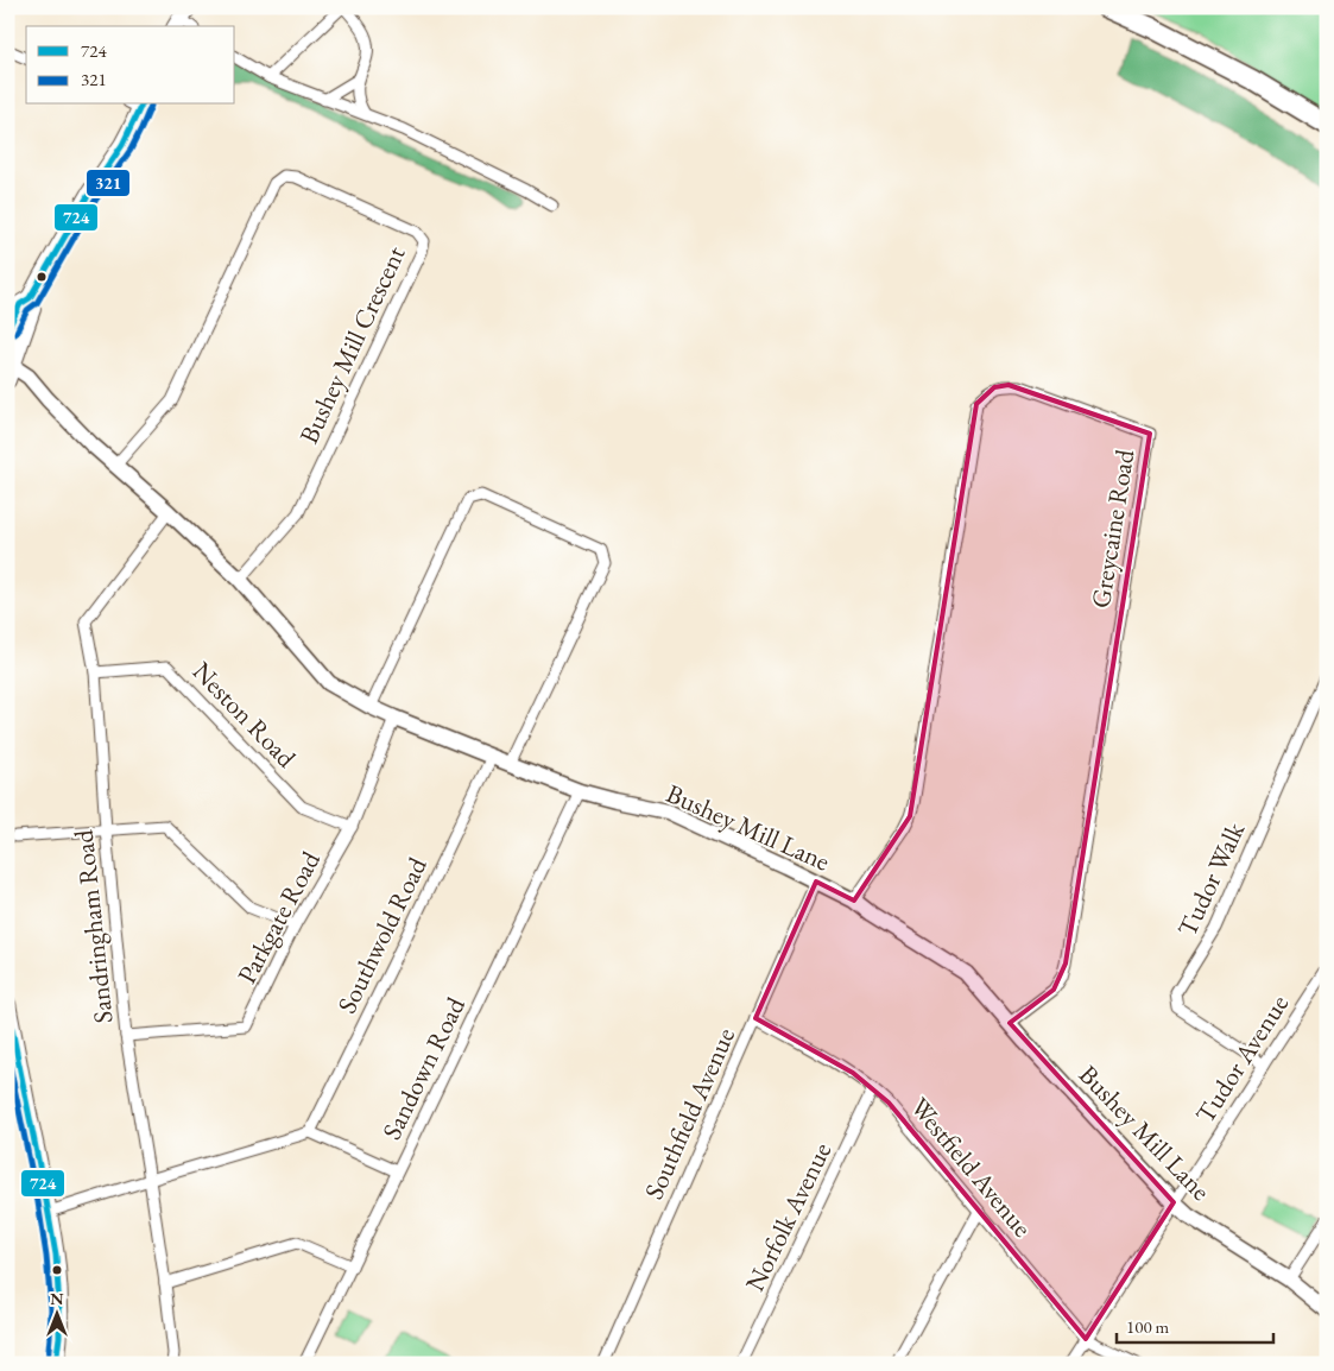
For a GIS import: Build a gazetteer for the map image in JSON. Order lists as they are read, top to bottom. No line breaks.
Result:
{"streets":{"street":["Bushey Mill Crescent","Greycaine Road","Neston Road","Bushey Mill Lane","Tudor Walk","Parkgate Road","Sandringham Road","Southwold Road","Tudor Avenue","Sandown Road","Southfield Avenue","Westfield Avenue","Norfolk Avenue"]},"crossings":[["Bushey Mill Crescent","Bushey Mill Lane"],["Greycaine Road","Bushey Mill Lane"],["Neston Road","Parkgate Road"],["Neston Road","Sandringham Road"],["Bushey Mill Lane","Parkgate Road"],["Bushey Mill Lane","Sandringham Road"],["Bushey Mill Lane","Southwold Road"],["Bushey Mill Lane","Tudor Avenue"],["Bushey Mill Lane","Sandown Road"],["Bushey Mill Lane","Southfield Avenue"],["Tudor Walk","Tudor Avenue"],["Parkgate Road","Sandringham Road"],["Tudor Avenue","Westfield Avenue"],["Southfield Avenue","Westfield Avenue"],["Westfield Avenue","Norfolk Avenue"]],"lines":["transit line 724","transit line 321"],"legend":["724","321"],"scale_bar":"100 m","north":"top"}
